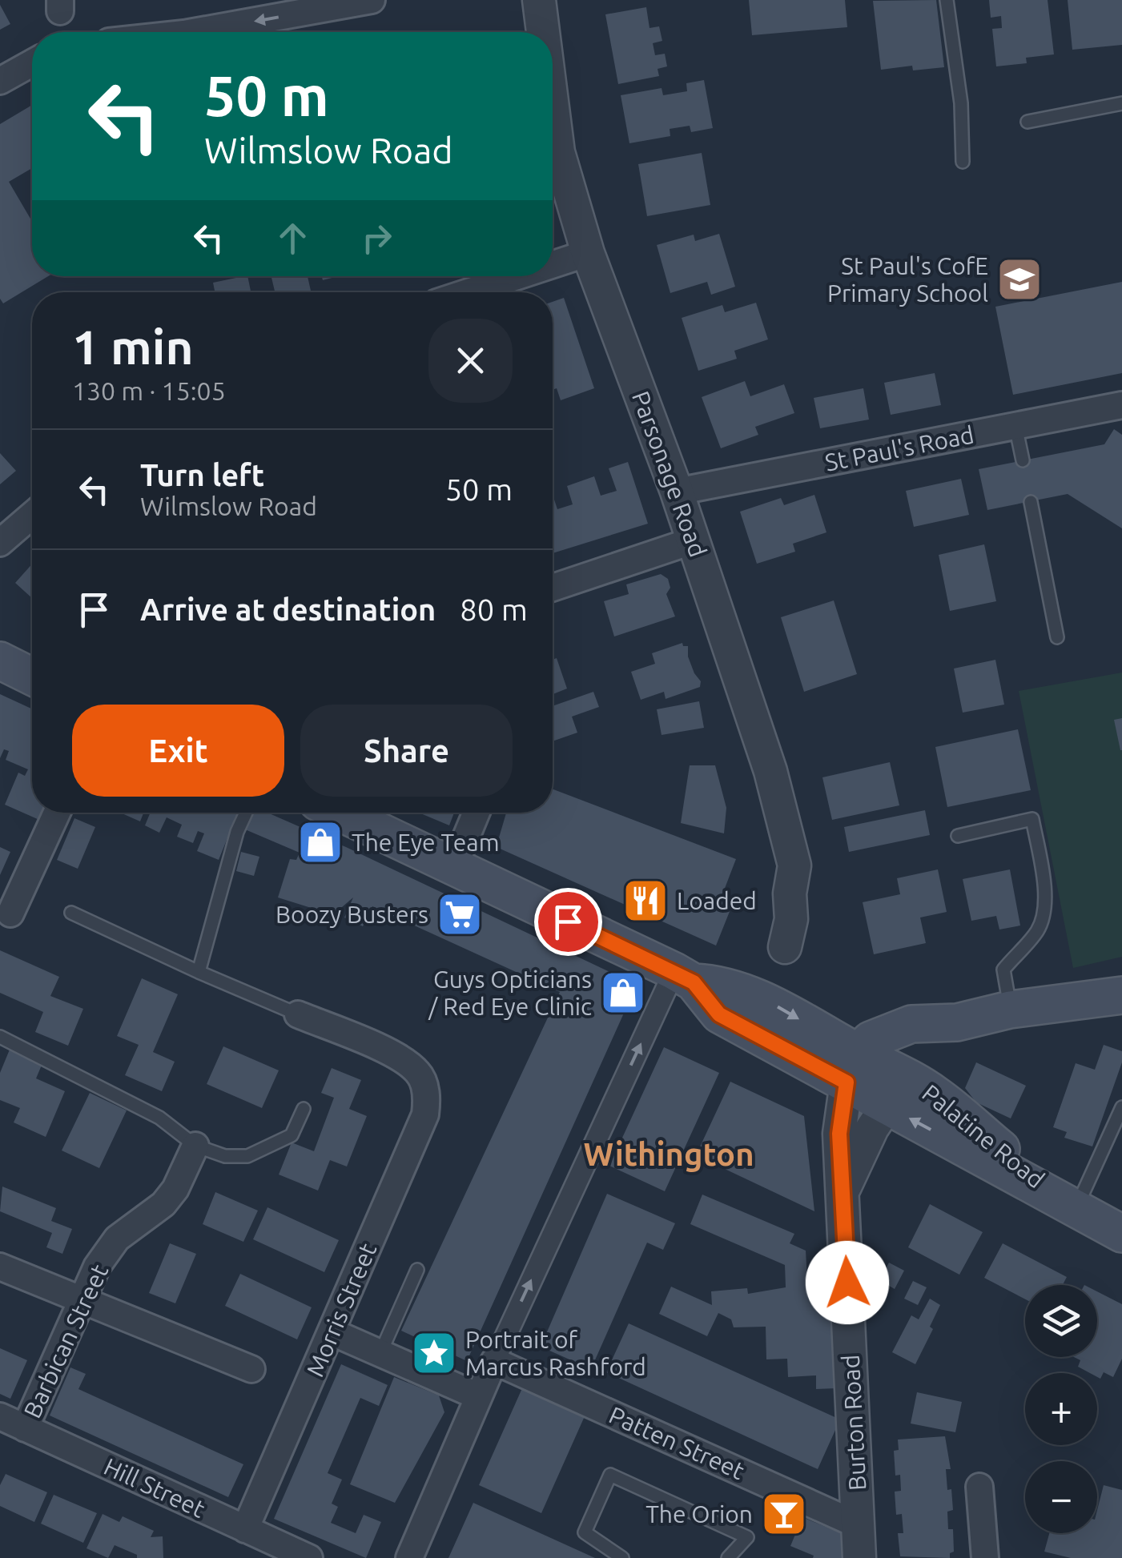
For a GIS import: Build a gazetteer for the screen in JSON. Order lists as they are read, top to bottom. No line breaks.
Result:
{"streets":{"main road":["Palatine Road"],"street":["St Paul's Road","Parsonage Road","Morris Street","Barbican Street","Burton Road","Patten Street","Hill Street"]},"crossings":[["St Paul's Road","Parsonage Road"],["Palatine Road","Burton Road"],["Morris Street","Hill Street"],["Barbican Street","Hill Street"],["Burton Road","Patten Street"]],"districts":["Withington"],"places":{"school or university":["St Paul's CofE Primary School"],"shop":["The Eye Team","Guys Opticians / Red Eye Clinic"],"restaurant":["Loaded"],"supermarket":["Boozy Busters"],"place":["Portrait of Marcus Rashford"],"bar":["The Orion"]},"page":{"turn":["50 m","Wilmslow Road"],"heading":["1 min","130 m · 15:05"],"list":[{"name":"Turn left","note":"Wilmslow Road","value":"50 m"},{"name":"Arrive at destination","value":"80 m"}],"buttons":["Exit","Share"],"map_buttons":["+","−"]}}
